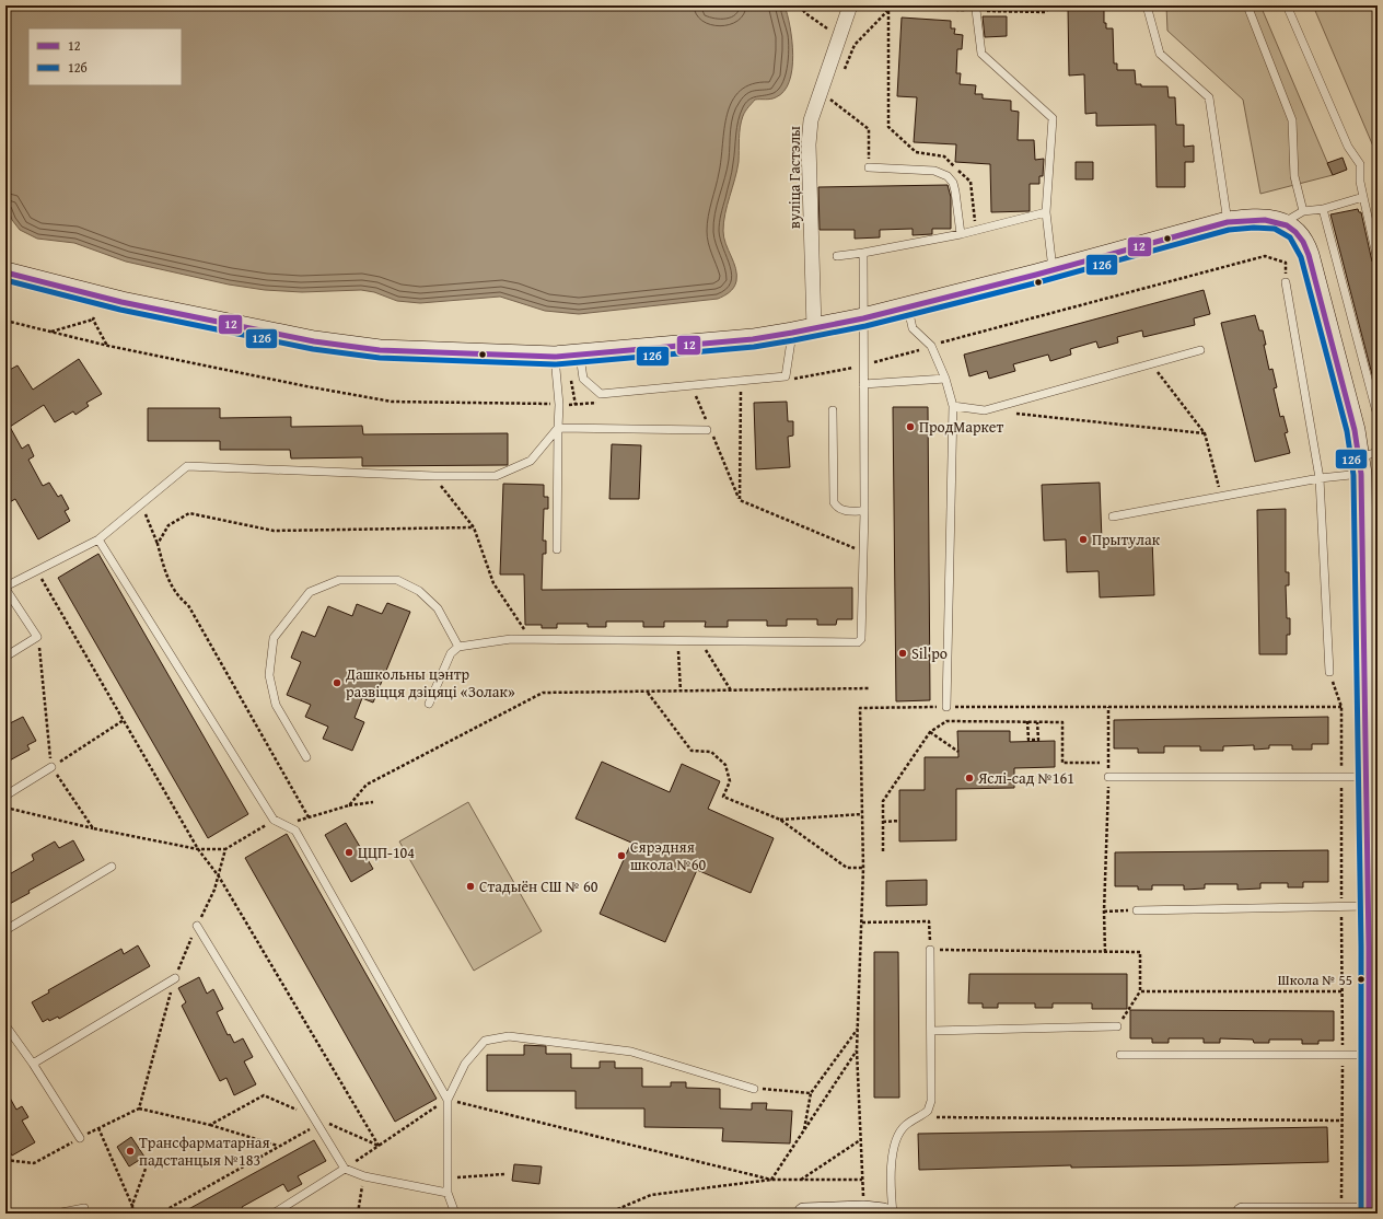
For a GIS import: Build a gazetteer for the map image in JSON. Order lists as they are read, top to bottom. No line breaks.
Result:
{"streets":{"street":["вуліца Гастэлы"]},"places":["ПродМаркет","Прытулак","Sil'po","Дашкольны цэнтр развіцця дзіцяці «Золак»","Яслі-сад №161","ЦЦП-104","Сярэдняя школа №60","Стадыён СШ № 60","Школа № 55","Трансфарматарная падстанцыя №183"],"lines":["transit line 12","transit line 12б"],"legend":["12","12б"]}
